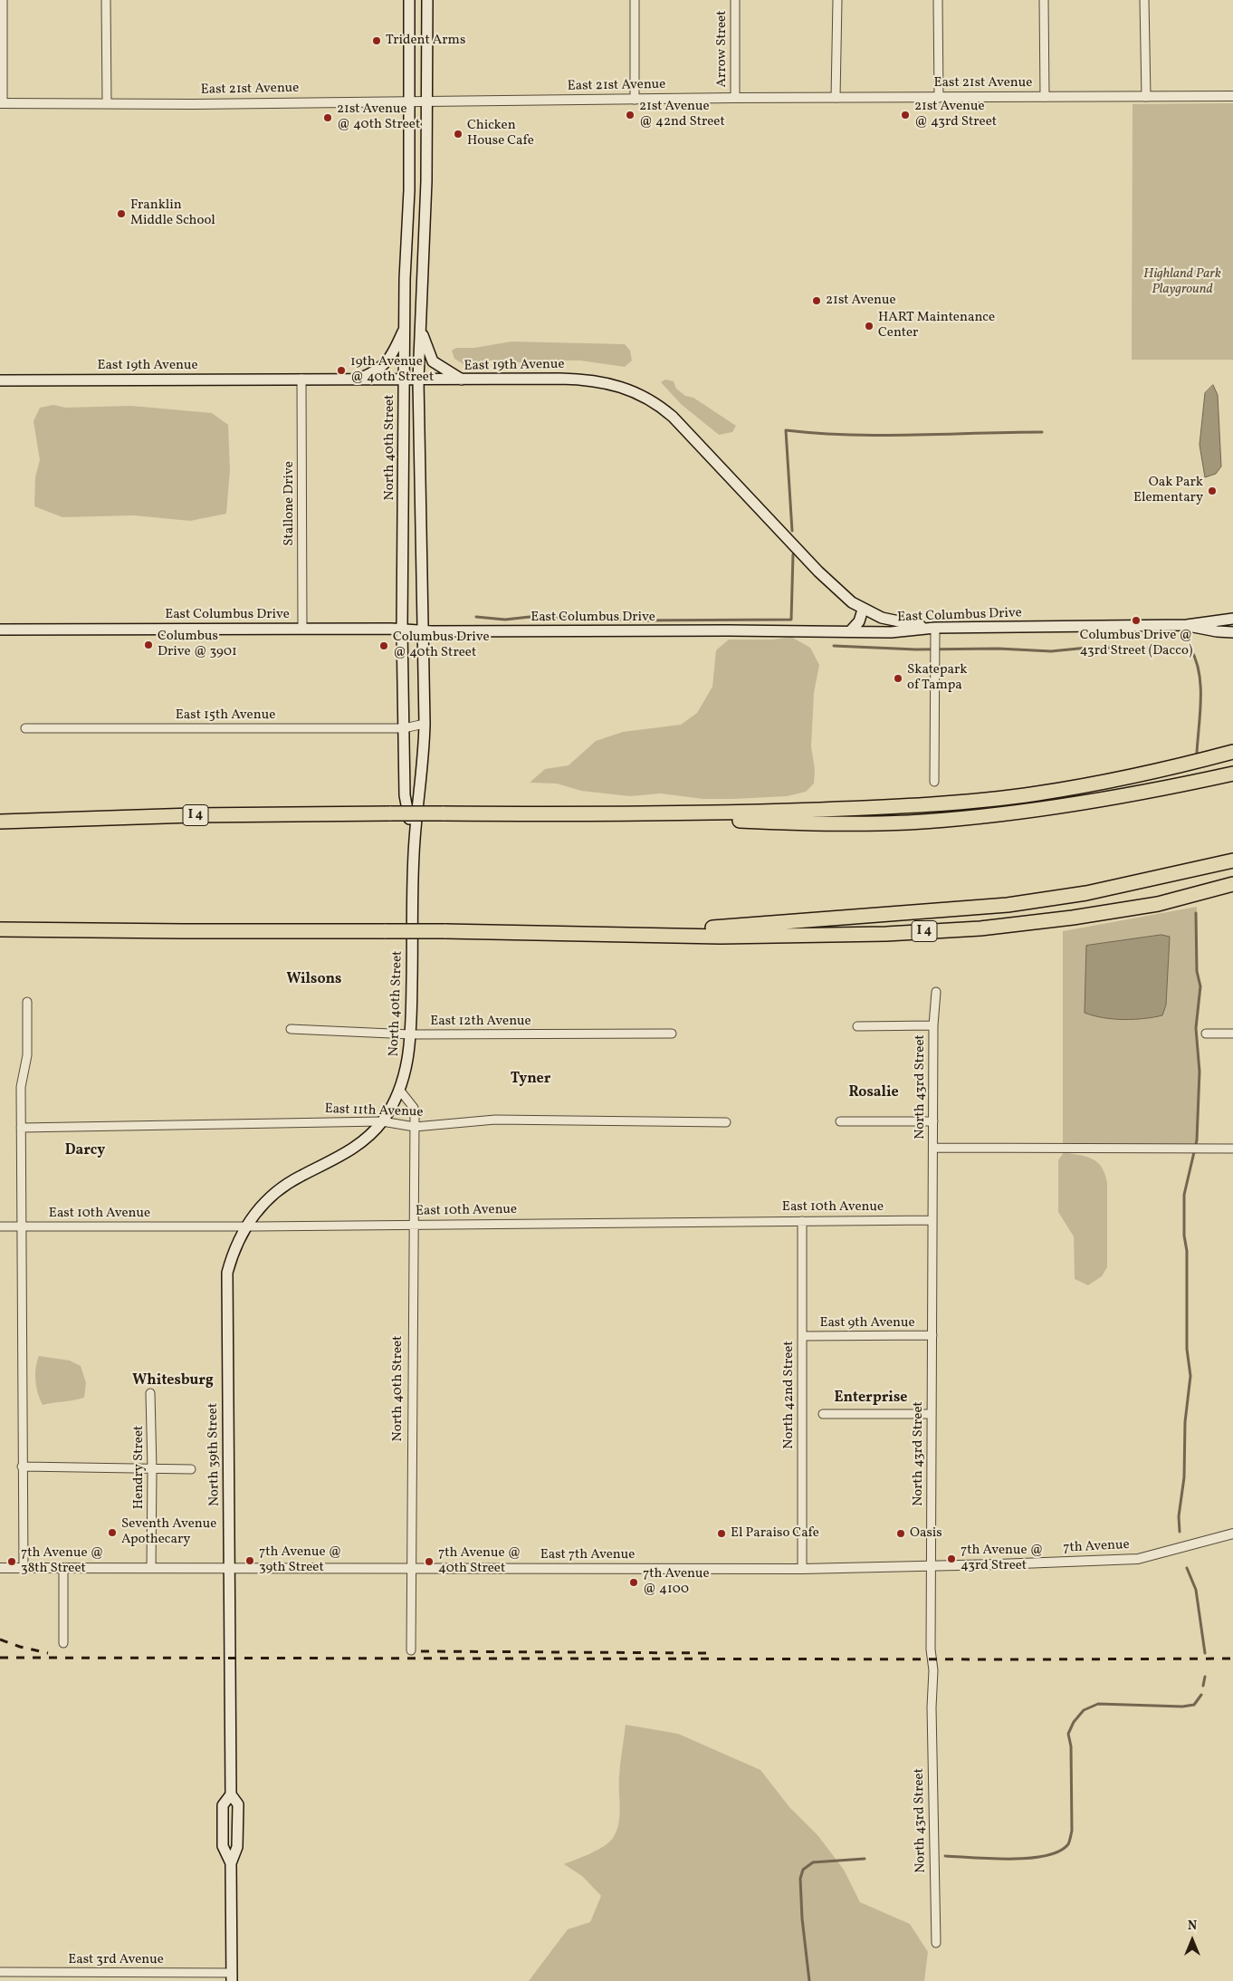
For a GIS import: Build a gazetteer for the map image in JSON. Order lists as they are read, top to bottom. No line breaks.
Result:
{"streets":{"highway":["I 4"],"main road":["East 19th Avenue","North 40th Street","East Columbus Drive","North 39th Street"],"street":["Arrow Street","East 21st Avenue","Stallone Drive","East 15th Avenue","East 12th Avenue","North 43rd Street","East 11th Avenue","East 10th Avenue","East 9th Avenue","North 42nd Street","Hendry Street","7th Avenue","East 7th Avenue","East 3rd Avenue"]},"crossings":[["Arrow Street","East 21st Avenue"],["East 21st Avenue","North 40th Street"],["East 19th Avenue","North 40th Street"],["East 19th Avenue","Stallone Drive"],["East 19th Avenue","East Columbus Drive"],["North 40th Street","East Columbus Drive"],["North 40th Street","East 15th Avenue"],["North 40th Street","East 12th Avenue"],["North 40th Street","East 11th Avenue"],["North 40th Street","East 10th Avenue"],["North 40th Street","North 39th Street"],["North 40th Street","East 7th Avenue"],["Stallone Drive","East Columbus Drive"],["North 43rd Street","East 10th Avenue"],["North 43rd Street","East 9th Avenue"],["North 43rd Street","7th Avenue"],["North 43rd Street","East 7th Avenue"],["East 10th Avenue","North 42nd Street"],["East 10th Avenue","North 39th Street"],["East 9th Avenue","North 42nd Street"],["North 42nd Street","East 7th Avenue"],["North 39th Street","East 7th Avenue"],["North 39th Street","East 3rd Avenue"],["Hendry Street","East 7th Avenue"],["7th Avenue","East 7th Avenue"]],"districts":["Wilsons","Tyner","Rosalie","Darcy","Whitesburg","Enterprise"],"parks":["Highland Park Playground"],"places":["Trident Arms","21st Avenue @ 42nd Street","21st Avenue @ 43rd Street","21st Avenue @ 40th Street","Chicken House Cafe","Franklin Middle School","21st Avenue","HART Maintenance Center","19th Avenue @ 40th Street","Oak Park Elementary","Columbus Drive @ 43rd Street (Dacco)","Columbus Drive @ 3901","Columbus Drive @ 40th Street","Skatepark of Tampa","Seventh Avenue Apothecary","El Paraiso Cafe","Oasis","7th Avenue @ 43rd Street","7th Avenue @ 39th Street","7th Avenue @ 38th Street","7th Avenue @ 40th Street","7th Avenue @ 4100"],"north":"top"}
